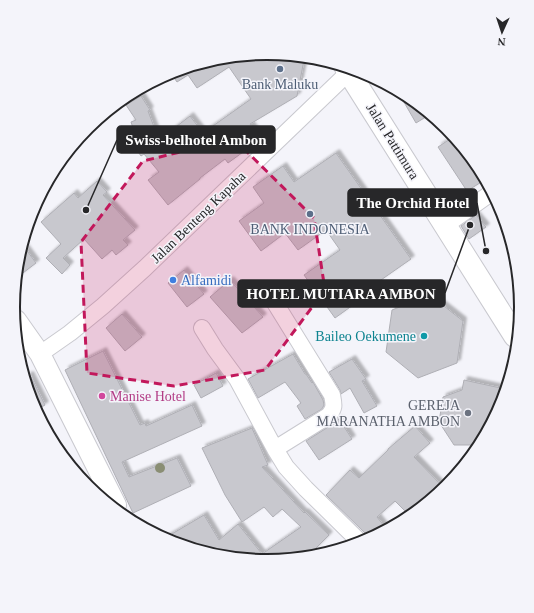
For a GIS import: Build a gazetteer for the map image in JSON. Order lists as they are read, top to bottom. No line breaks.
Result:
{"streets":{"main road":["Jalan Pattimura"],"street":["Jalan Benteng Kapaha"]},"places":["Bank Maluku","Swiss-belhotel Ambon","BANK INDONESIA","HOTEL MUTIARA AMBON","The Orchid Hotel","Alfamidi","Baileo Oekumene","Manise Hotel","GEREJA MARANATHA AMBON"],"north":"bottom"}
